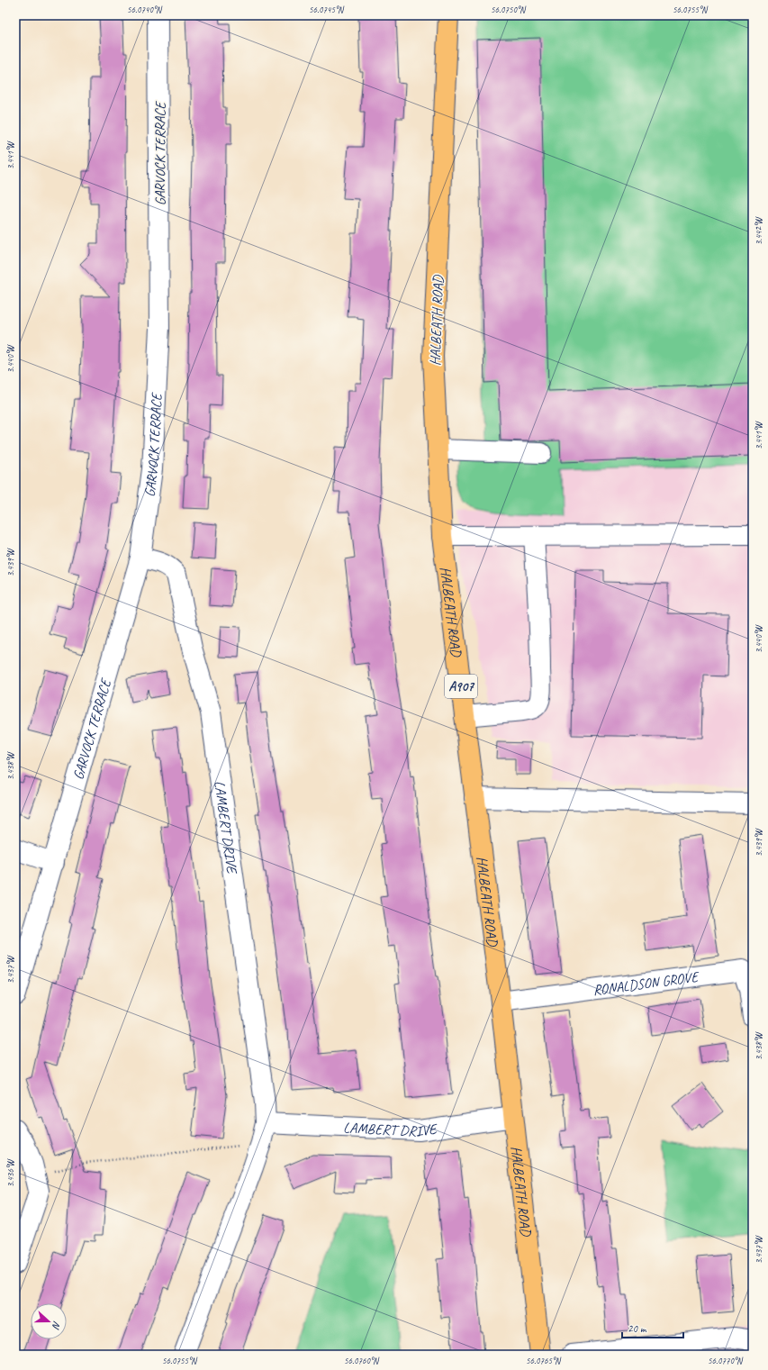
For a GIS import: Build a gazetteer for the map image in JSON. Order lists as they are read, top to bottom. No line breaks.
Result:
{"streets":{"main road":["HALBEATH ROAD","A907"],"street":["GARVOCK TERRACE","LAMBERT DRIVE","RONALDSON GROVE"]},"crossings":[["GARVOCK TERRACE","LAMBERT DRIVE"],["HALBEATH ROAD","LAMBERT DRIVE"],["HALBEATH ROAD","RONALDSON GROVE"]],"scale_bar":"20 m","north":"right","coordinates":["56.0740°N","56.0745°N","56.0750°N","56.0755°N","3.441°W","3.442°W","3.440°W","3.439°W","3.438°W","3.437°W","3.436°W","56.0760°N","56.0765°N","56.0770°N"]}
